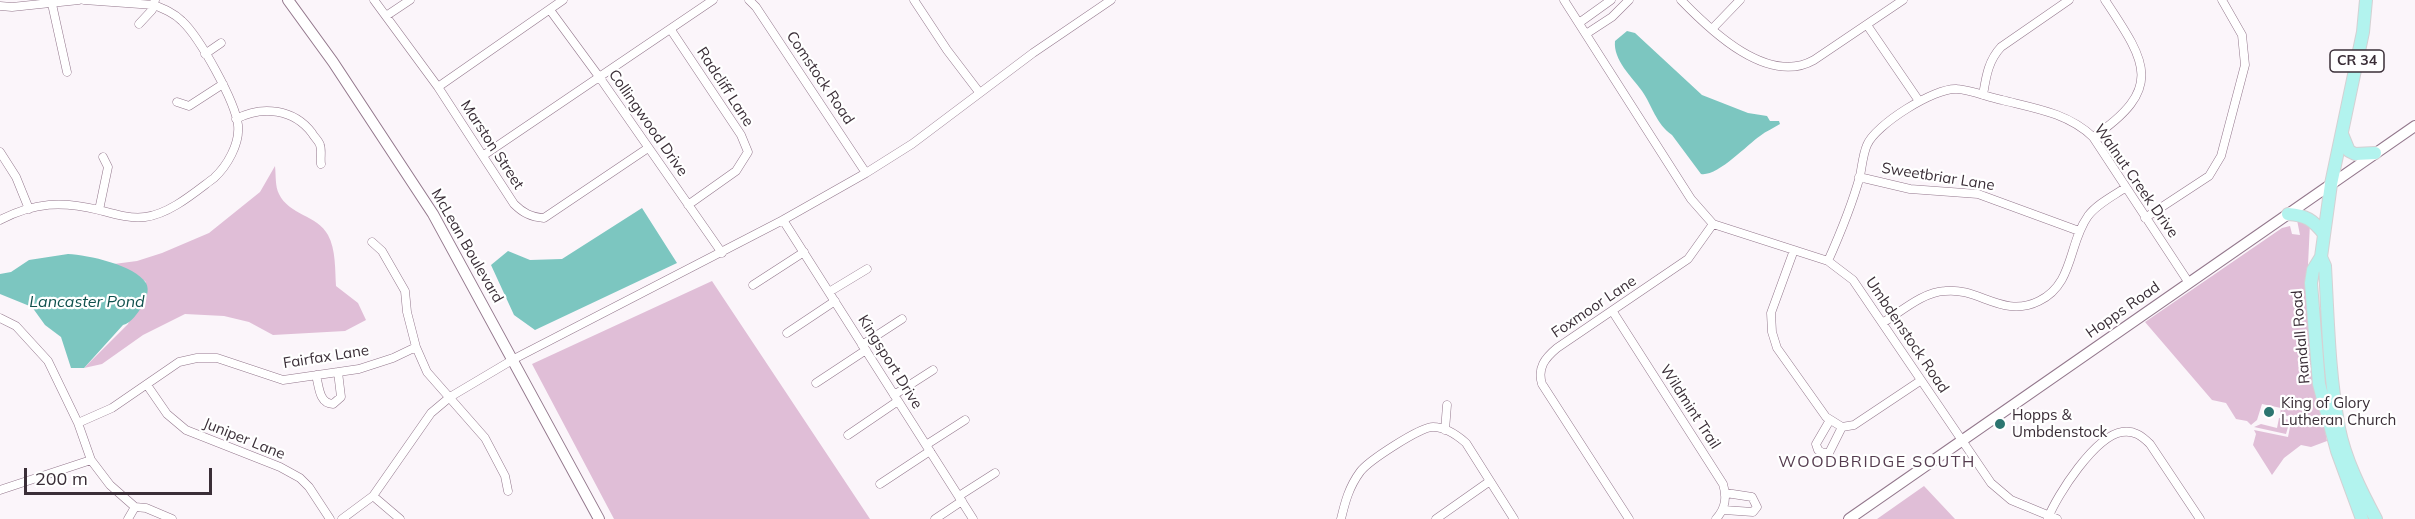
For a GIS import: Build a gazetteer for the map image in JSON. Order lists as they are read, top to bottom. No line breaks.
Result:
{"streets":{"main road":["CR 34","McLean Boulevard","Hopps Road","Randall Road"],"street":["Comstock Road","Radcliff Lane","Collingwood Drive","Marston Street","Sweetbriar Lane","Walnut Creek Drive","Foxmoor Lane","Umbdenstock Road","Fairfax Lane","Kingsport Drive","Wildmint Trail","Juniper Lane"]},"crossings":[["Radcliff Lane","Collingwood Drive"],["Collingwood Drive","Marston Street"],["Sweetbriar Lane","Walnut Creek Drive"],["Walnut Creek Drive","Hopps Road"],["Walnut Creek Drive","Umbdenstock Road"],["Foxmoor Lane","Umbdenstock Road"],["Foxmoor Lane","Wildmint Trail"],["Hopps Road","Umbdenstock Road"],["Hopps Road","Randall Road"],["Fairfax Lane","Juniper Lane"]],"districts":["WOODBRIDGE SOUTH"],"water":["Lancaster Pond"],"places":["King of Glory Lutheran Church","Hopps & Umbdenstock"],"scale_bar":"200 m"}
